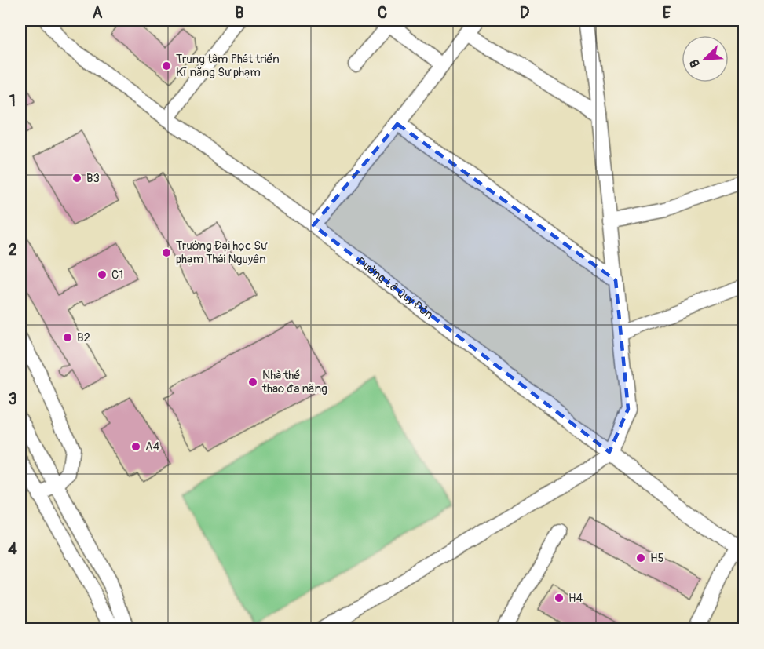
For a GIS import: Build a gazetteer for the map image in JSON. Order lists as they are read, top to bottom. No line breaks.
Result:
{"streets":{"street":["Đường Lê Quý Đôn"]},"places":["Trung tâm Phát triển Kĩ năng Sư phạm","B3","Trường Đại học Sư phạm Thái Nguyên","C1","B2","Nhà thể thao đa năng","A4","H5","H4"],"north":"bottom left","grid":{"columns":["A","B","C","D","E"],"rows":["1","2","3","4"]}}
